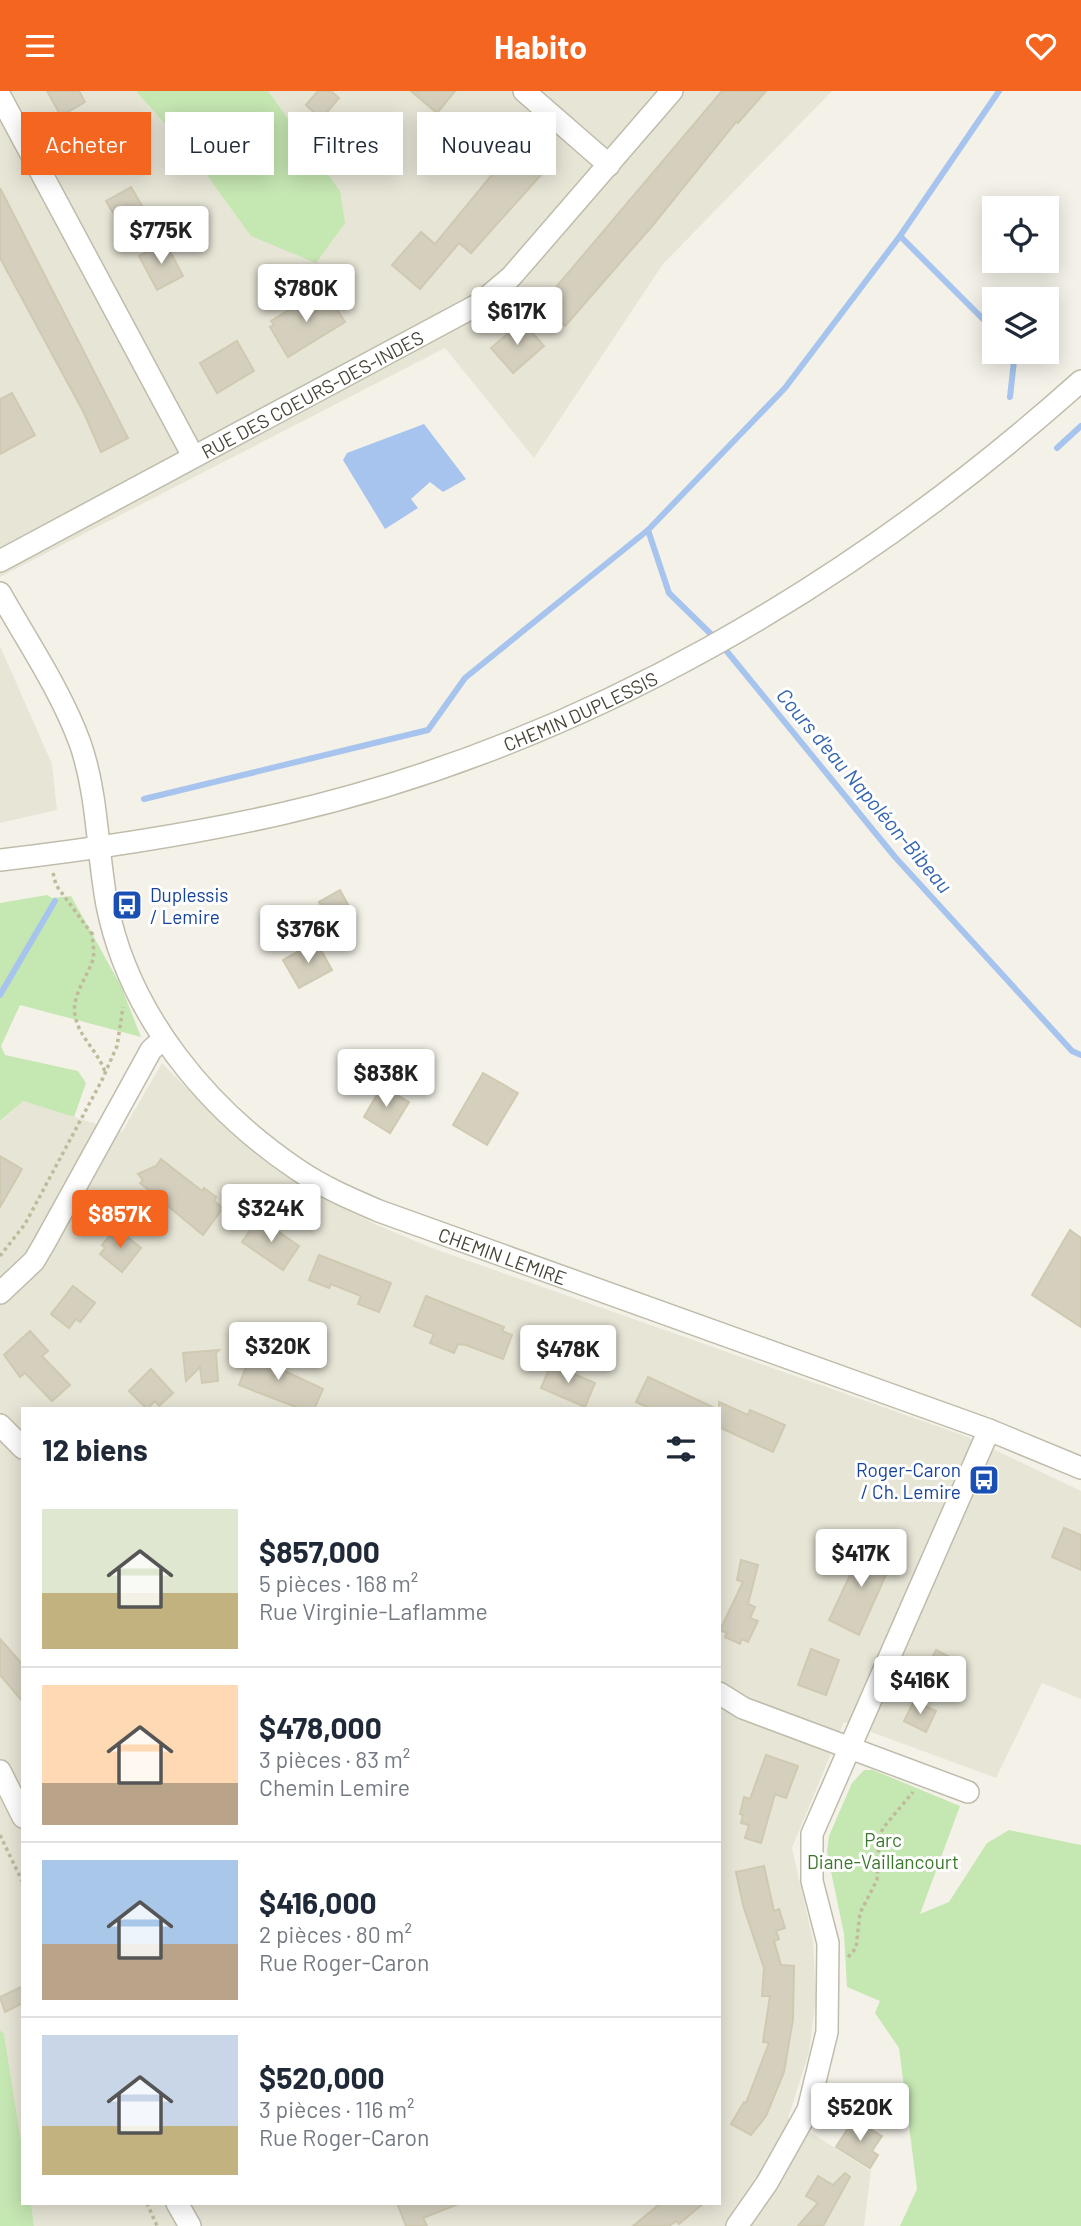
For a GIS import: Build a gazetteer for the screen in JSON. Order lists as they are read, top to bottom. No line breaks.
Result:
{"streets":{"street":["RUE DES COEURS-DES-INDES","CHEMIN DUPLESSIS","CHEMIN LEMIRE"]},"crossings":[["CHEMIN DUPLESSIS","CHEMIN LEMIRE"]],"water":["Cours d'eau Napoléon-Bibeau"],"parks":["Parc Diane-Vaillancourt"],"places":{"bus stop":["Duplessis / Lemire","Roger-Caron / Ch. Lemire"]},"page":{"header":"Habito","chip":["Acheter","Louer","Filtres","Nouveau"],"price":["$775K","$780K","$617K","$376K","$838K","$324K","$857K","$320K","$478K","$417K","$416K","$520K"],"heading":"12 biens","list":[{"name":"$857,000","note":"5 pièces · 168 m² · Rue Virginie-Laflamme"},{"name":"$478,000","note":"3 pièces · 83 m² · Chemin Lemire"},{"name":"$416,000","note":"2 pièces · 80 m² · Rue Roger-Caron"},{"name":"$520,000","note":"3 pièces · 116 m² · Rue Roger-Caron"}]}}
